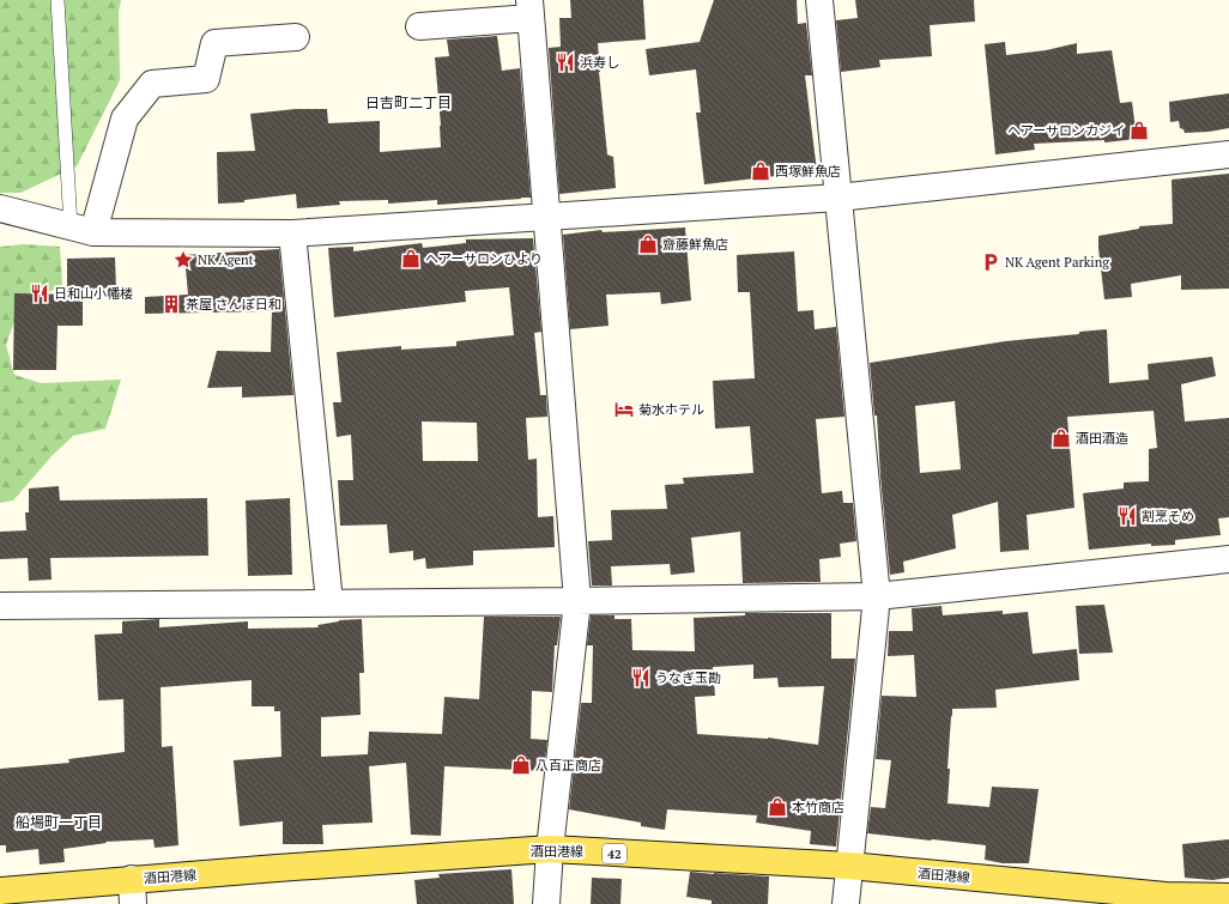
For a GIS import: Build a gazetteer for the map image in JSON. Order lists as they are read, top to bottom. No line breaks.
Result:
{"streets":{"main road":["酒田港線","42"]},"districts":["日吉町二丁目","船場町一丁目"],"places":{"restaurant":["浜寿し","日和山小幡楼","割烹そめ","うなぎ玉勘"],"shop":["ヘアーサロンカジイ","西塚鮮魚店","齋藤鮮魚店","ヘアーサロンひより","酒田酒造","八百正商店","本竹商店"],"place":["NK Agent"],"parking":["NK Agent Parking"],"building":["茶屋 さんぽ日和"],"hotel":["菊水ホテル"]}}
